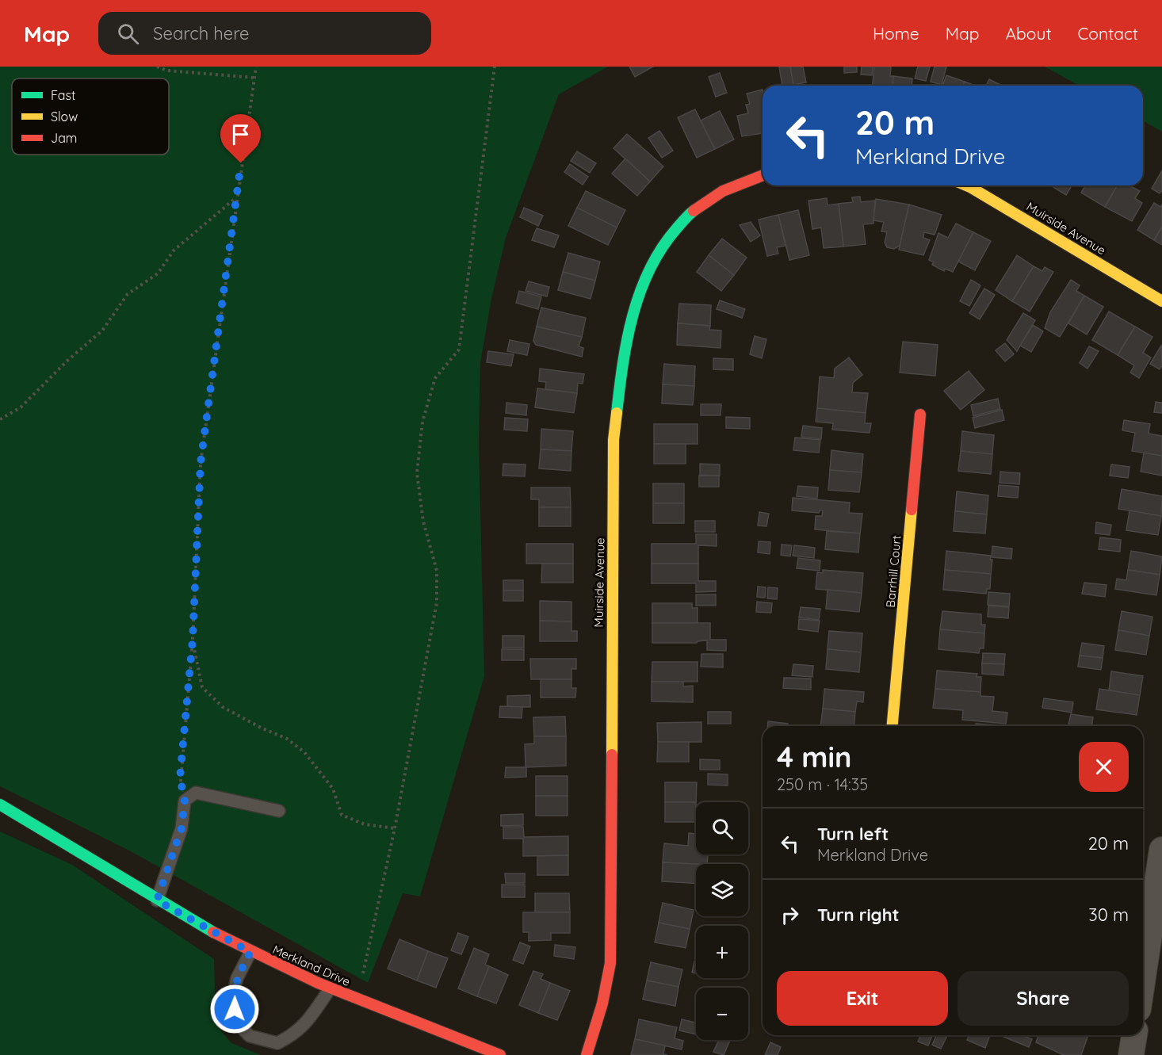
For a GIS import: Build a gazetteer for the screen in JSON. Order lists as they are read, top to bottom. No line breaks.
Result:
{"streets":{"street":["Muirside Avenue","Barrhill Court","Merkland Drive"]},"legend":["Fast","Slow","Jam"],"page":{"header":"Map","search":"Search here","nav":["Home","Map","About","Contact"],"turn":["20 m","Merkland Drive"],"heading":["4 min","250 m · 14:35"],"map_buttons":["+","−"],"list":[{"name":"Turn left","note":"Merkland Drive","value":"20 m"},{"name":"Turn right","value":"30 m"}],"buttons":["Exit","Share"]}}
